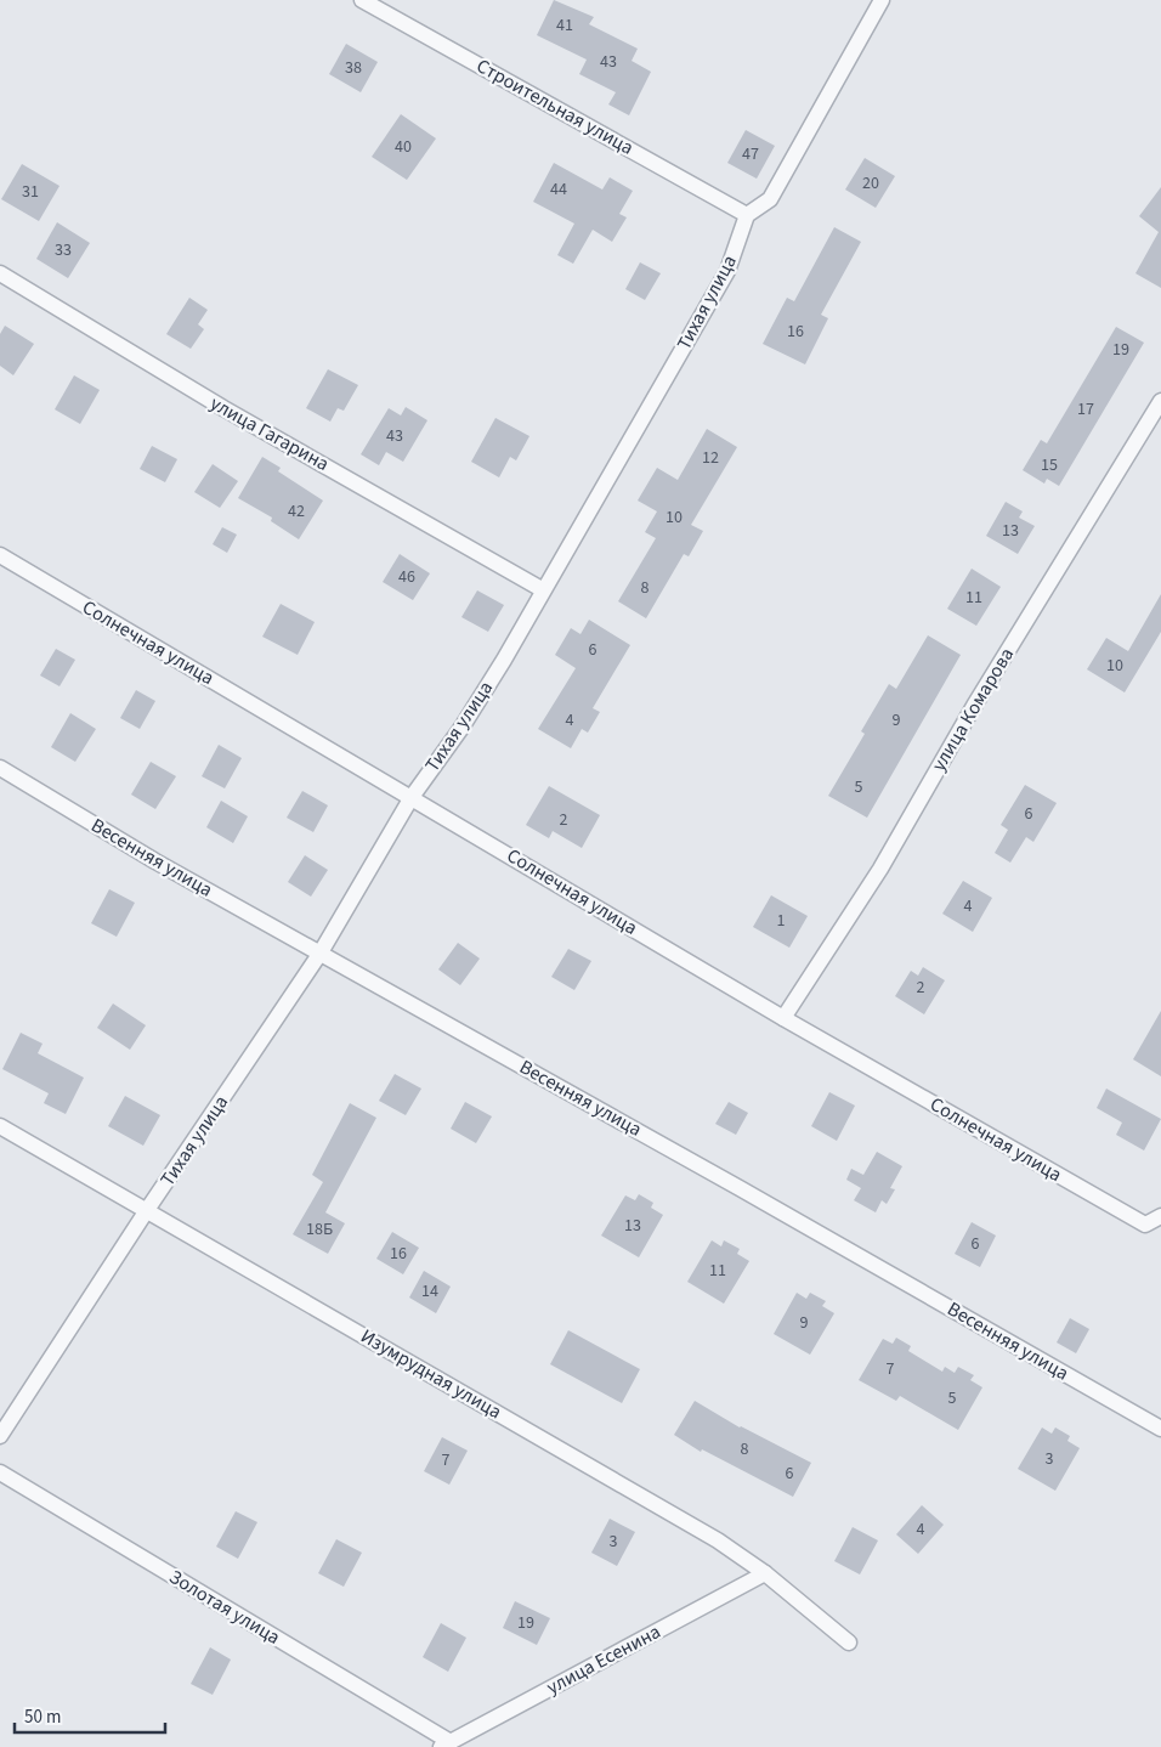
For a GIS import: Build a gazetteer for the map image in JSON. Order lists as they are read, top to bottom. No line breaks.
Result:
{"streets":{"street":["Строительная улица","Тихая улица","улица Гагарина","Солнечная улица","улица Комарова","Весенняя улица","Изумрудная улица","Золотая улица","улица Есенина"]},"crossings":[["Строительная улица","Тихая улица"],["Тихая улица","улица Гагарина"],["Тихая улица","Солнечная улица"],["Тихая улица","Весенняя улица"],["Тихая улица","Изумрудная улица"],["Солнечная улица","улица Комарова"],["Изумрудная улица","улица Есенина"],["Золотая улица","улица Есенина"]],"house_numbers":["41","43","38","40","47","20","44","31","33","16","19","17","43","12","15","42","10","13","46","8","11","6","10","4","9","5","6","2","4","1","2","13","18Б","6","16","11","14","9","7","5","8","3","7","6","4","3","19"],"scale_bar":"50 m"}
